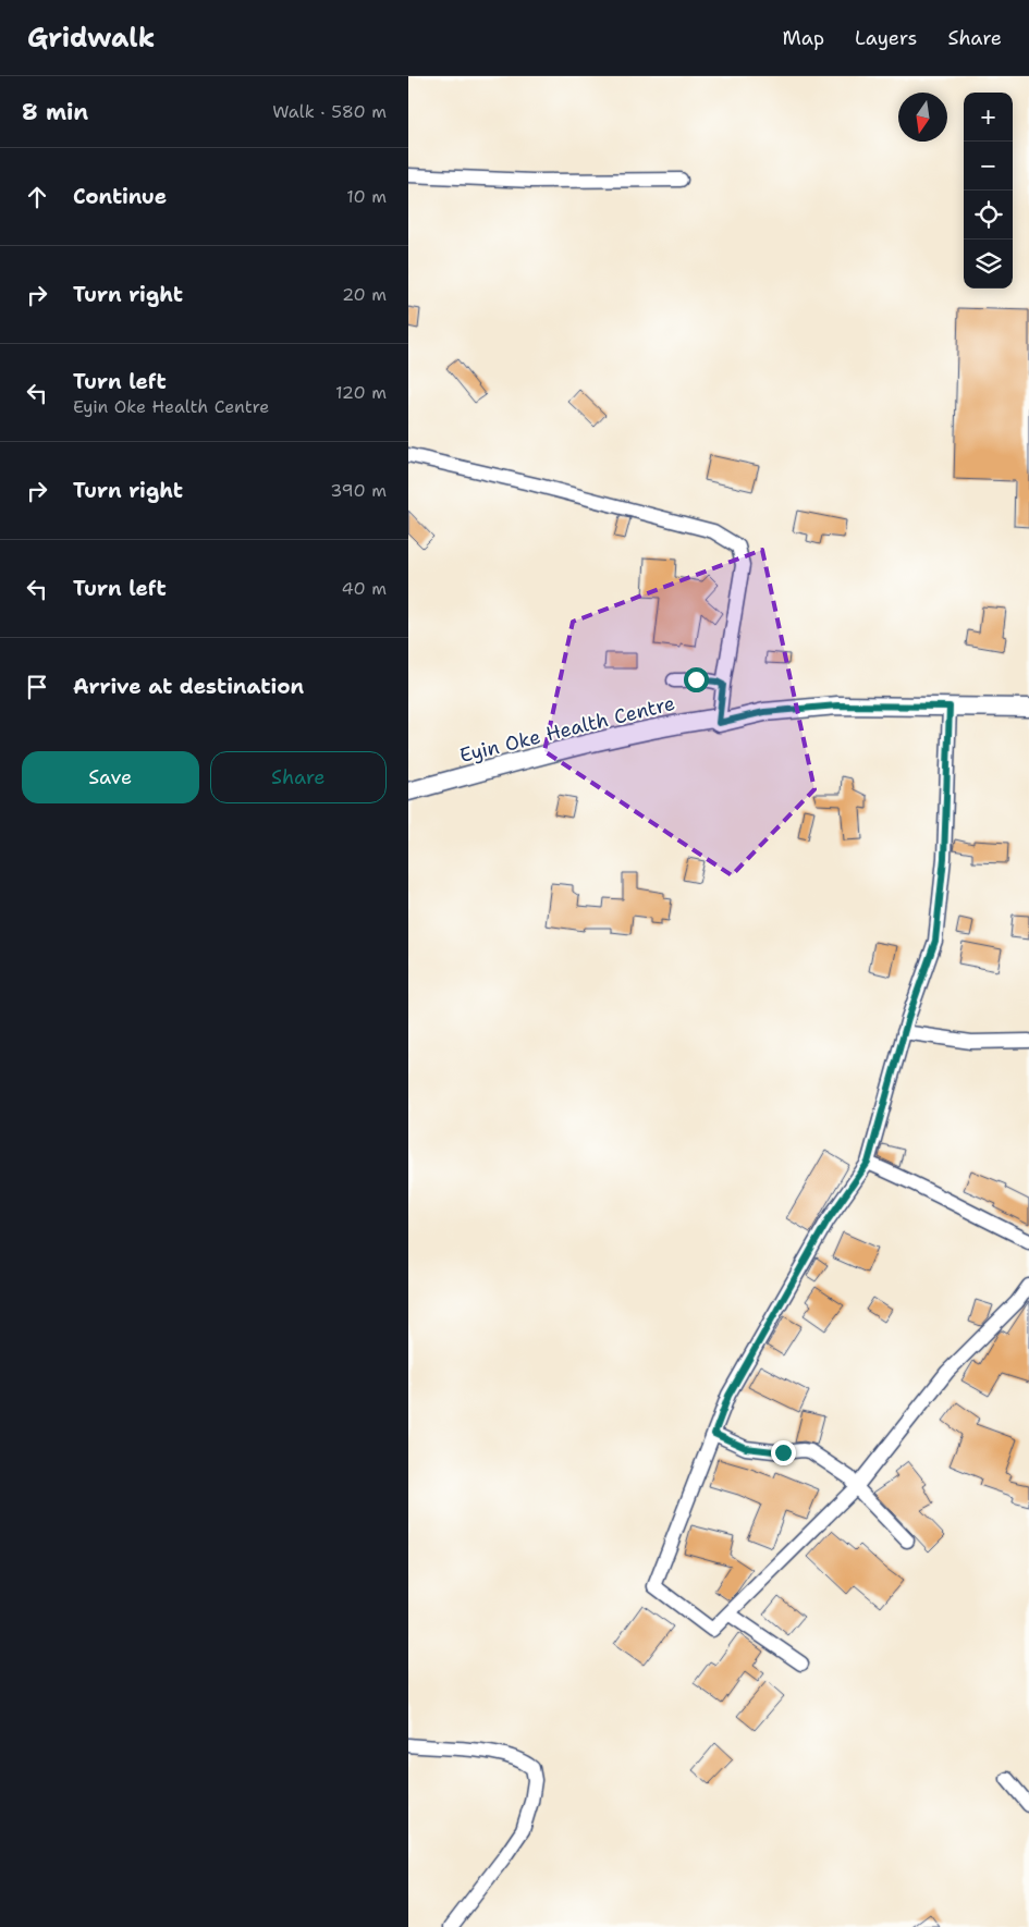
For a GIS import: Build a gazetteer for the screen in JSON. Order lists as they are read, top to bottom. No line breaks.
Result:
{"streets":{"main road":["Eyin Oke Health Centre"]},"north":"bottom","page":{"header":"Gridwalk","nav":["Map","Layers","Share"],"heading":["8 min","Walk · 580 m"],"map_buttons":["+","−"],"list":[["Continue","10 m"],["Turn right","20 m"],["Turn left","Eyin Oke Health Centre","120 m"],["Turn right","390 m"],["Turn left","40 m"],"Arrive at destination"],"buttons":["Save","Share"]}}
